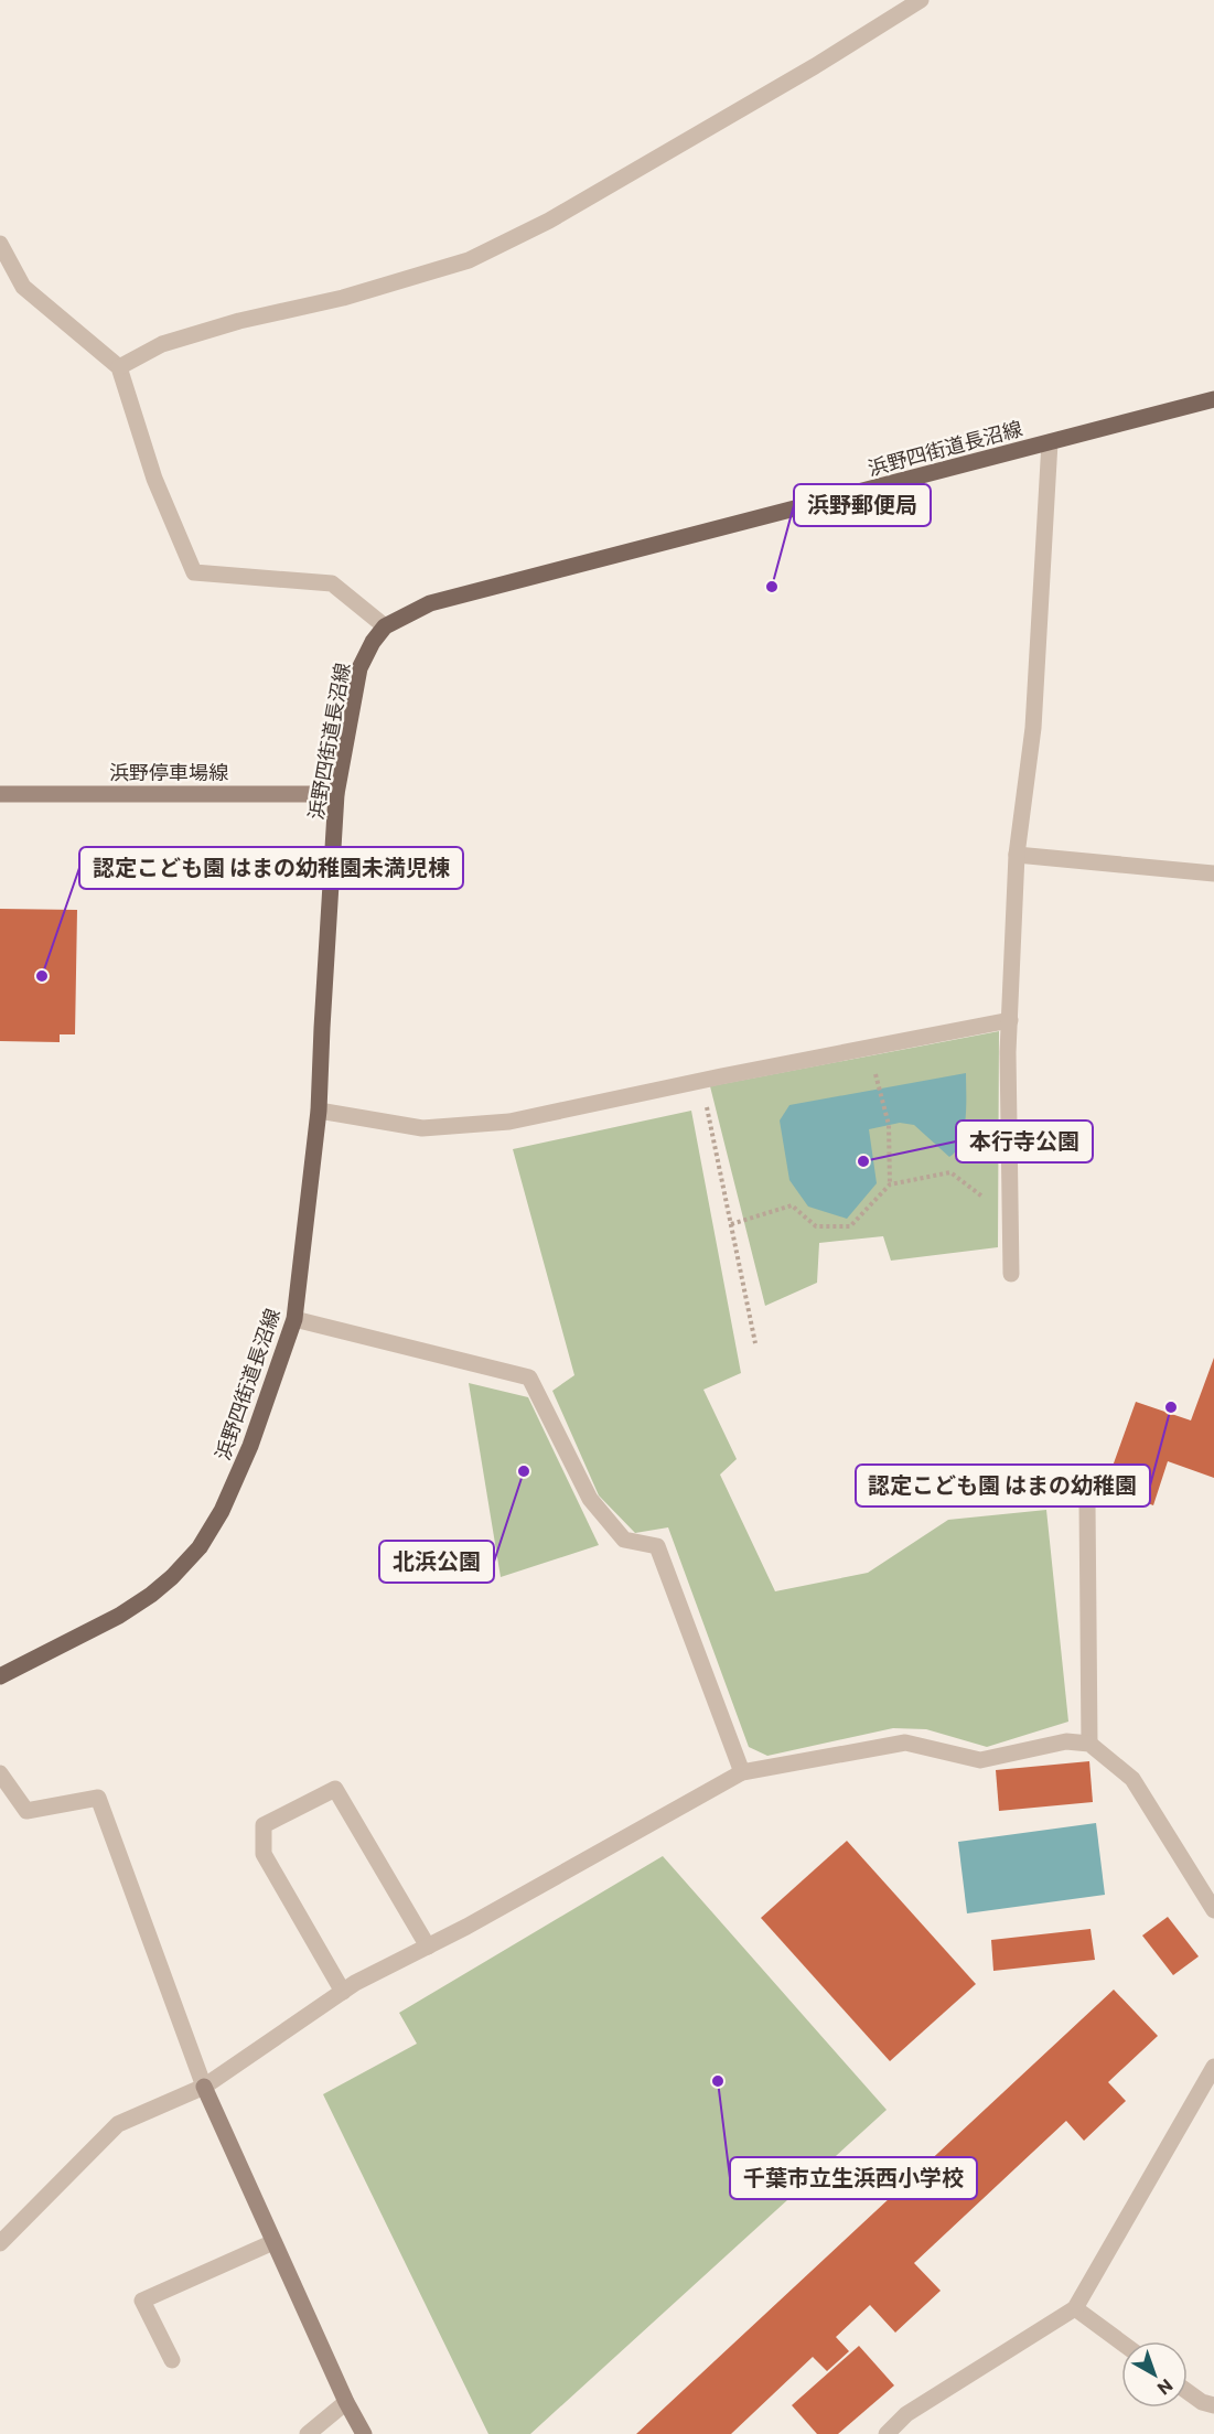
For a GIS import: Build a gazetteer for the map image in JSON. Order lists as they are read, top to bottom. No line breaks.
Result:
{"streets":{"main road":["浜野四街道長沼線"],"street":["浜野停車場線"]},"crossings":[["浜野四街道長沼線","浜野停車場線"]],"places":["浜野郵便局","認定こども園 はまの幼稚園未満児棟","本行寺公園","認定こども園 はまの幼稚園","北浜公園","千葉市立生浜西小学校"],"north":"bottom right"}
